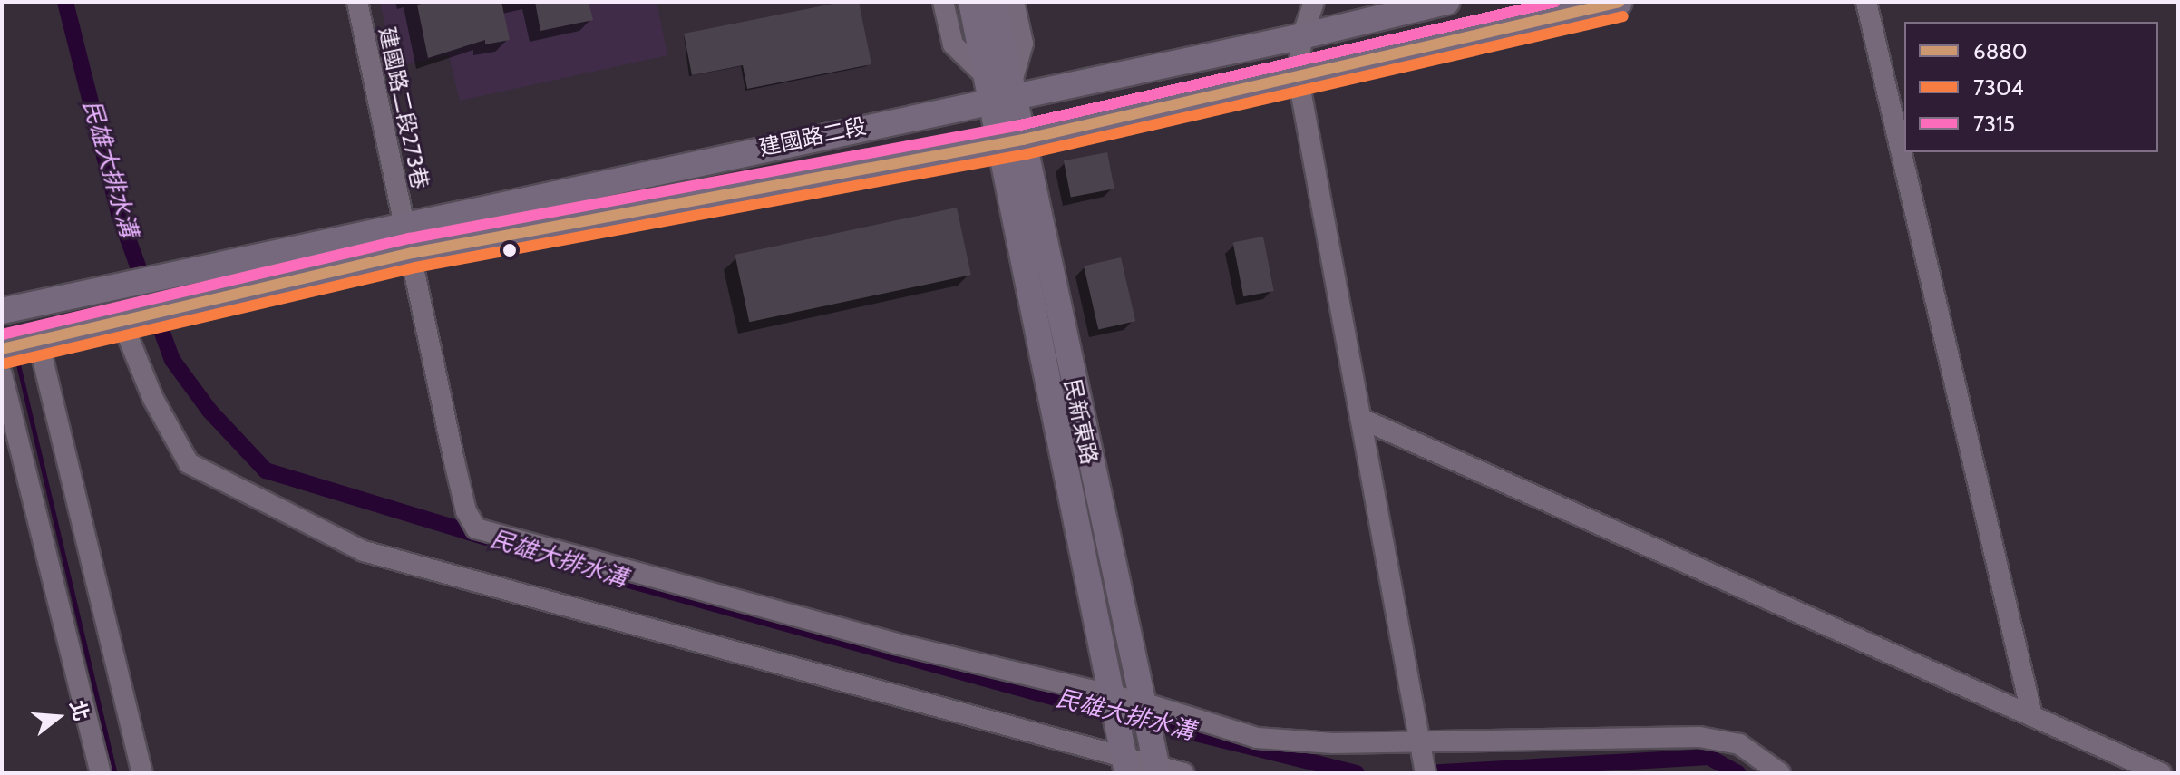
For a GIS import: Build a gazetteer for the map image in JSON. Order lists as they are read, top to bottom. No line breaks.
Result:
{"streets":{"main road":["建國路二段","民新東路"],"street":["建國路二段273巷"]},"crossings":[["建國路二段273巷","建國路二段"],["建國路二段273巷","民新東路"],["建國路二段","民新東路"]],"water":["民雄大排水溝"],"lines":["transit line 6880","transit line 7315","transit line 7304"],"legend":["6880","7304","7315"],"north":"right"}
